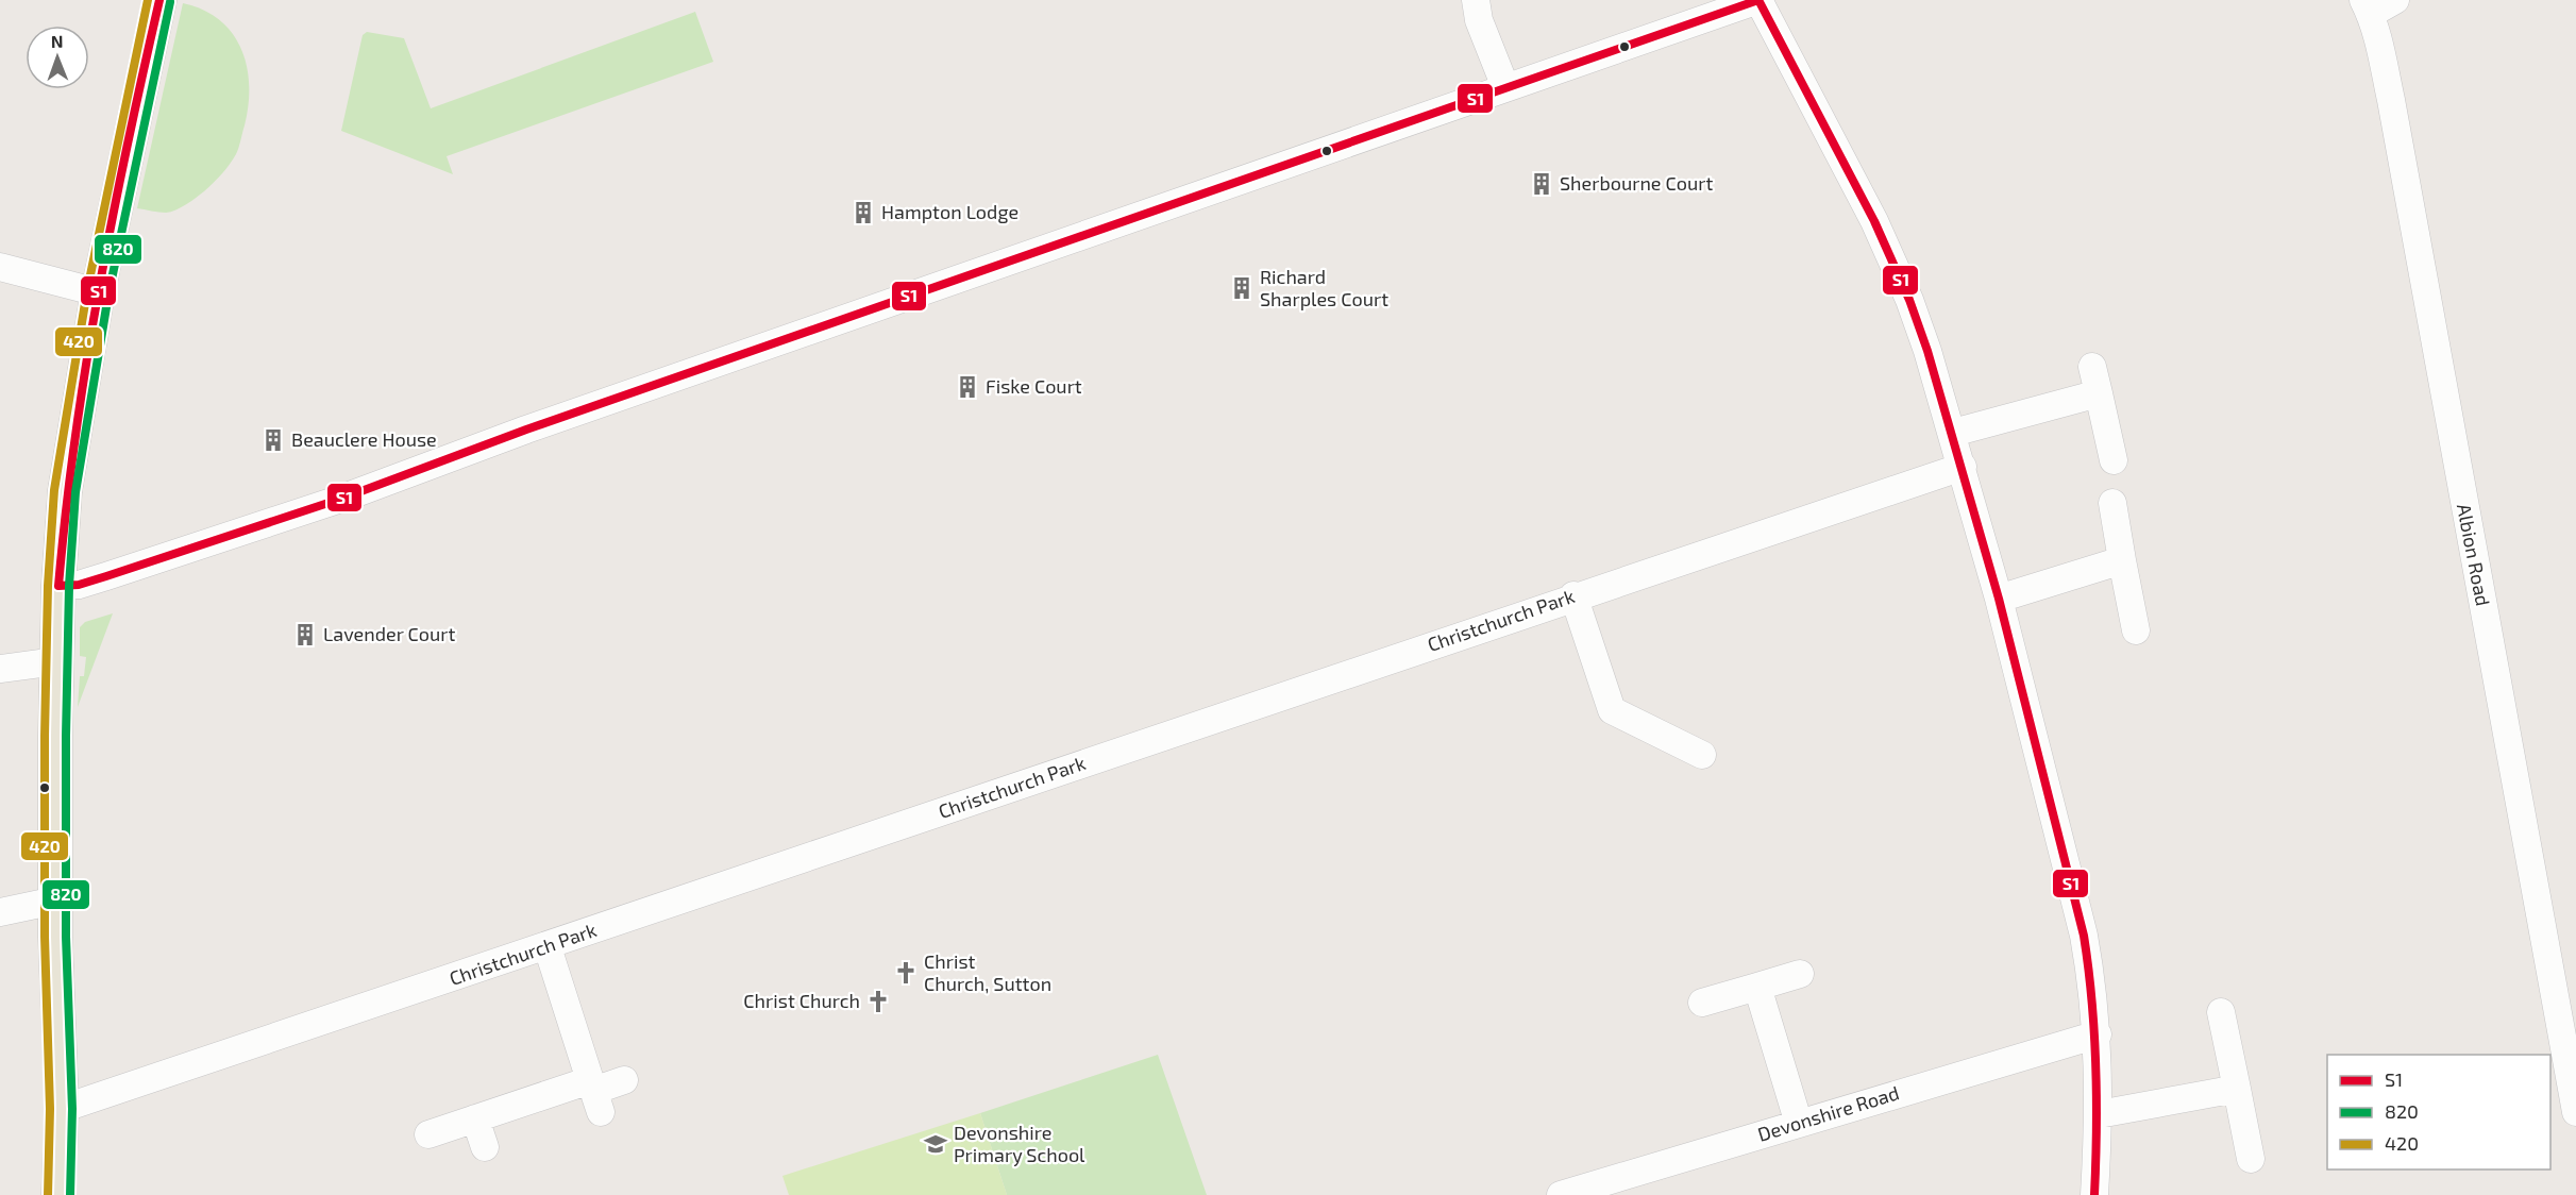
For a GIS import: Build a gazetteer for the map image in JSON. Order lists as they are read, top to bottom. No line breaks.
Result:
{"streets":{"street":["Albion Road","Christchurch Park","Devonshire Road"]},"places":{"building":["Sherbourne Court","Hampton Lodge","Richard Sharples Court","Fiske Court","Beauclere House","Lavender Court"],"church":["Christ Church, Sutton","Christ Church"],"school or university":["Devonshire Primary School"]},"lines":["transit line S1","transit line 420","transit line 820"],"legend":["S1","820","420"],"north":"top"}
